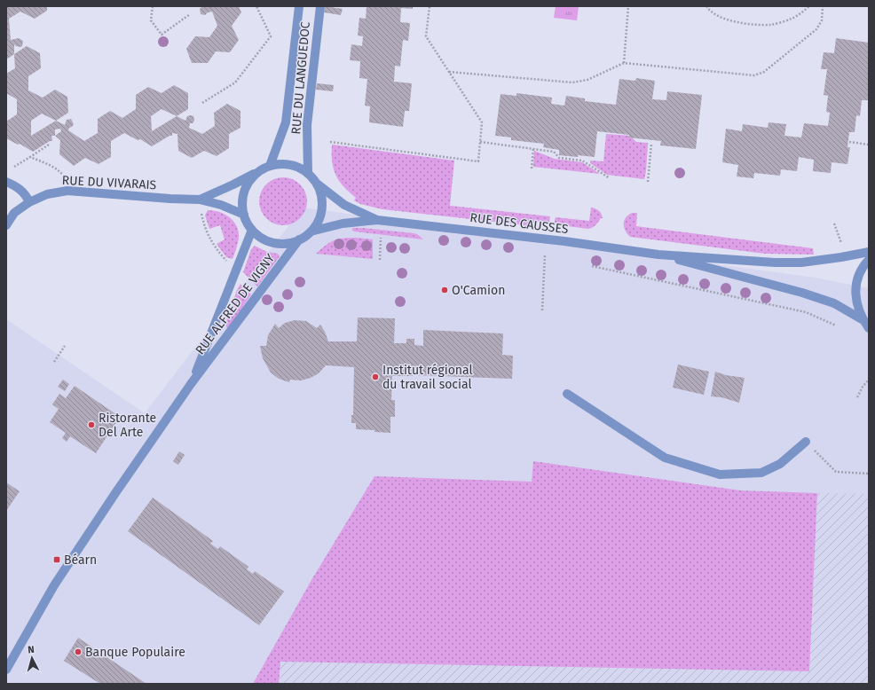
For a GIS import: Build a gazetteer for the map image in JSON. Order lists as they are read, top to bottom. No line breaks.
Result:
{"streets":{"street":["RUE DU LANGUEDOC","RUE DU VIVARAIS","RUE DES CAUSSES","RUE ALFRED DE VIGNY"]},"crossings":[["RUE DU LANGUEDOC","RUE DU VIVARAIS"],["RUE DU LANGUEDOC","RUE DES CAUSSES"],["RUE DU LANGUEDOC","RUE ALFRED DE VIGNY"],["RUE DU VIVARAIS","RUE DES CAUSSES"],["RUE DU VIVARAIS","RUE ALFRED DE VIGNY"],["RUE DES CAUSSES","RUE ALFRED DE VIGNY"]],"places":{"other":["O'Camion","Institut régional du travail social","Ristorante Del Arte","Banque Populaire"],"transit":["Béarn"]},"north":"top"}
